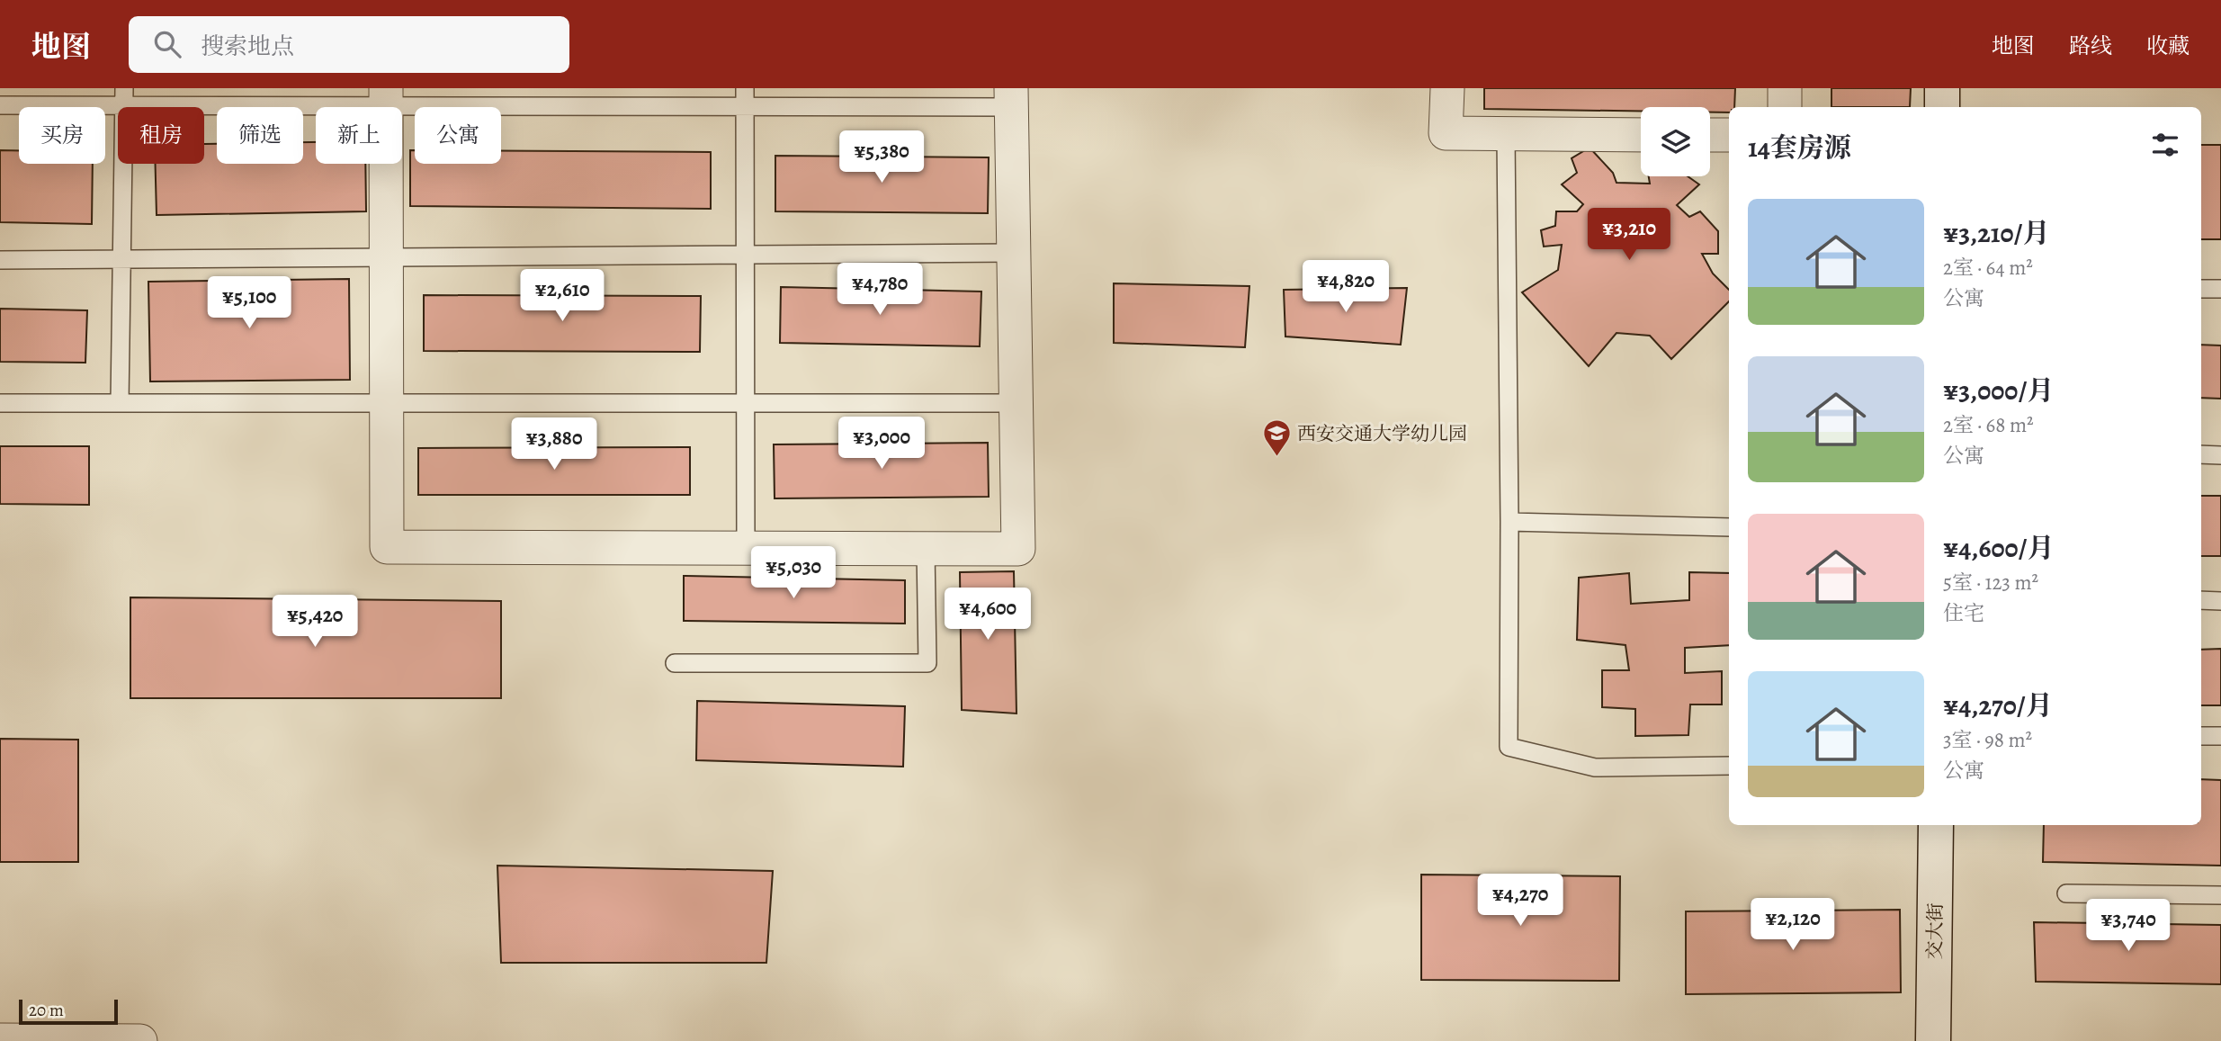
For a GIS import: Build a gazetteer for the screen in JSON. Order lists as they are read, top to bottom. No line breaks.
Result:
{"streets":{"street":["交大街"]},"places":{"school or university":["西安交通大学幼儿园"]},"scale_bar":"20 m","page":{"header":"地图","search":"搜索地点","nav":["地图","路线","收藏"],"chip":["买房","租房","筛选","新上","公寓"],"heading":"14套房源","price":["¥5,380","¥3,210","¥4,820","¥4,780","¥2,610","¥5,100","¥3,000","¥3,880","¥5,030","¥4,600","¥5,420","¥4,270","¥2,120","¥3,740"],"list":[{"name":"¥3,210/月","note":"2室 · 64 m² · 公寓"},{"name":"¥3,000/月","note":"2室 · 68 m² · 公寓"},{"name":"¥4,600/月","note":"5室 · 123 m² · 住宅"},{"name":"¥4,270/月","note":"3室 · 98 m² · 公寓"}],"scale":"20 m"}}
